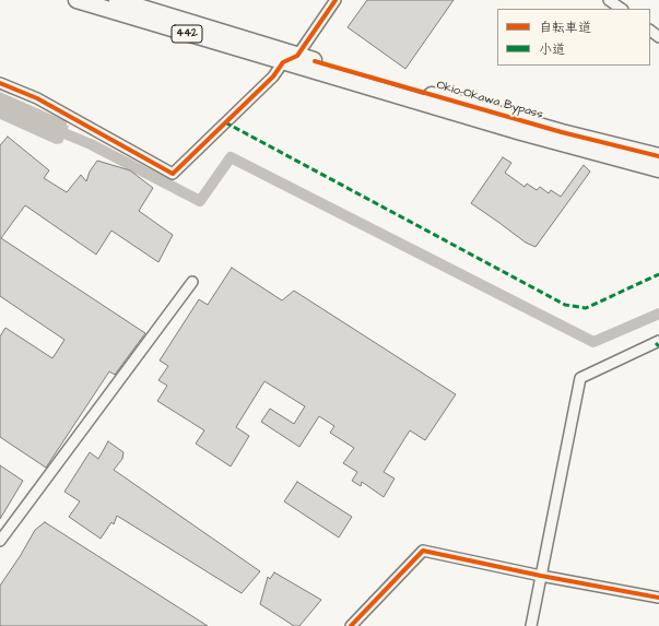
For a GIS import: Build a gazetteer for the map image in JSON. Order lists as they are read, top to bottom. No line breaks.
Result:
{"streets":{"highway":["442","Okio-Okawa Bypass"]},"legend":["自転車道","小道"]}
